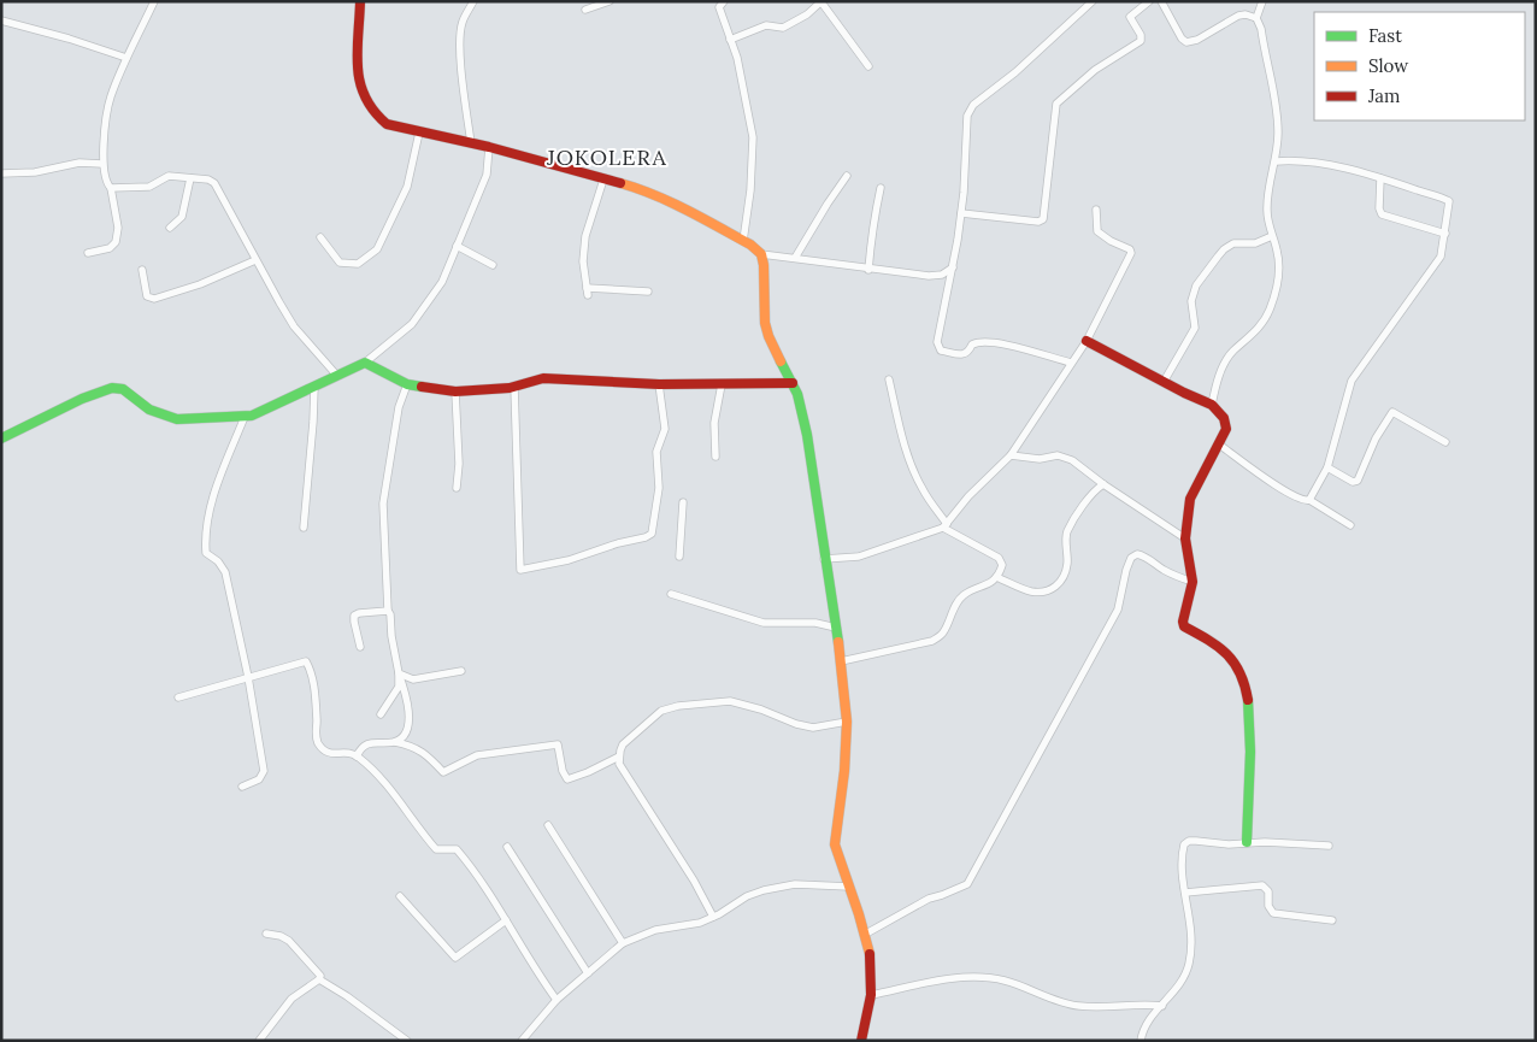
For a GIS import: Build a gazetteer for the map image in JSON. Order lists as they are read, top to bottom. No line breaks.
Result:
{"districts":["JOKOLERA"],"legend":["Fast","Slow","Jam"]}
